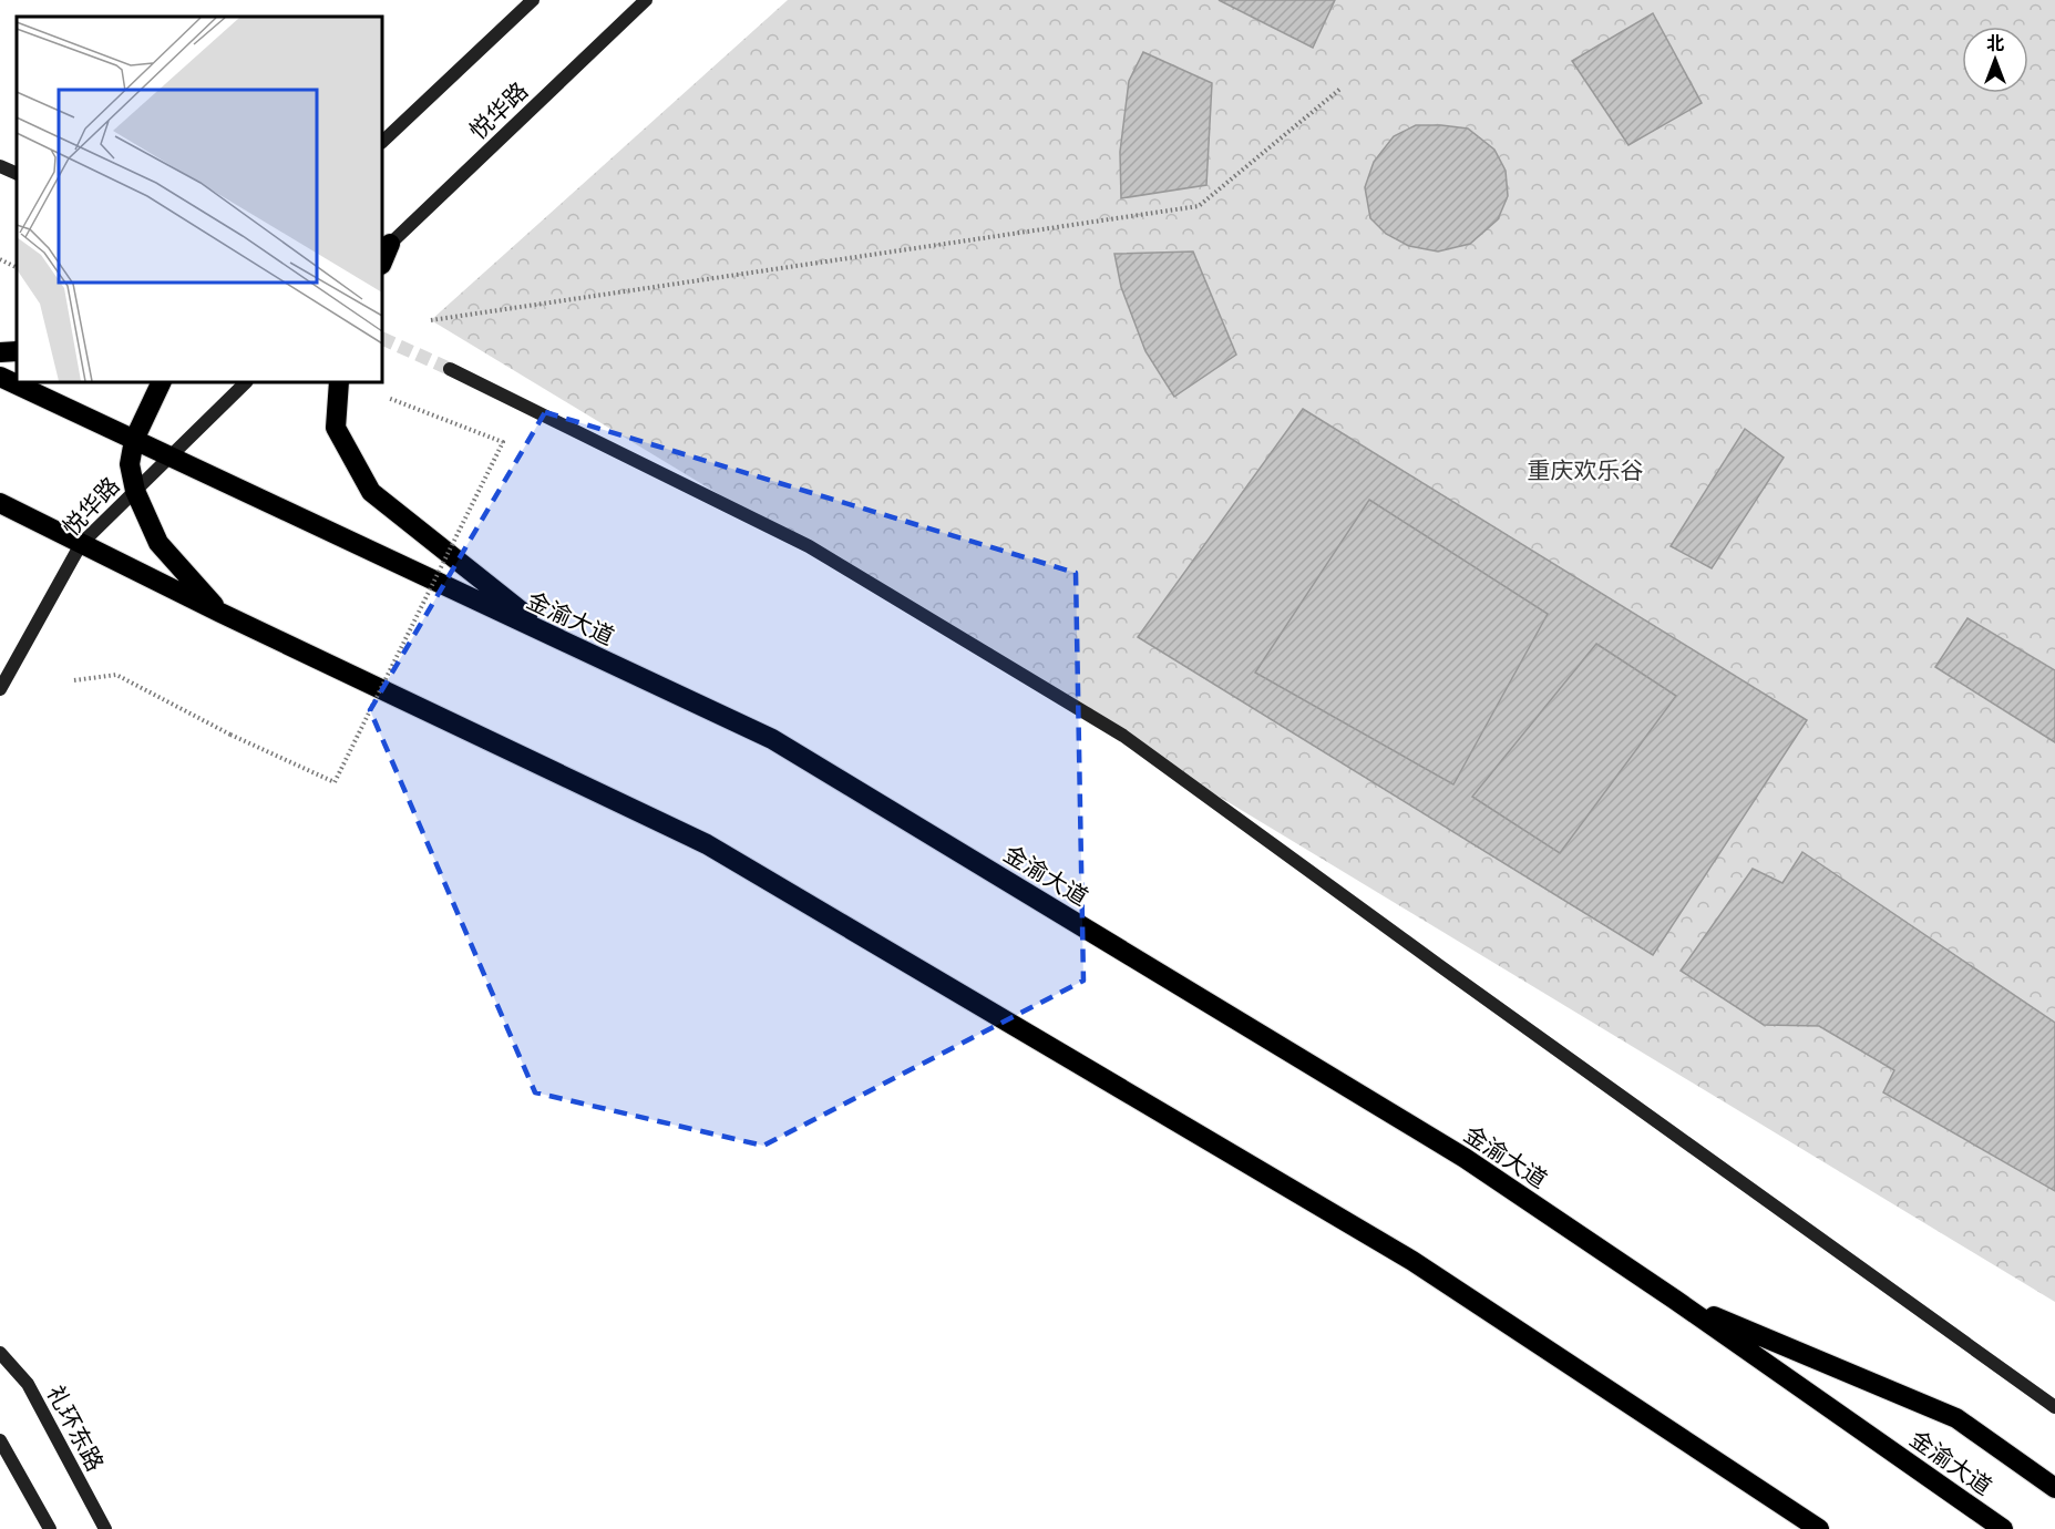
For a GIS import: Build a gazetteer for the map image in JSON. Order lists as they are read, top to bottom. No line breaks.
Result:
{"streets":{"highway":["金渝大道"],"street":["悦华路","礼环东路"]},"crossings":[["悦华路","金渝大道"]],"parks":["重庆欢乐谷"],"north":"top"}
